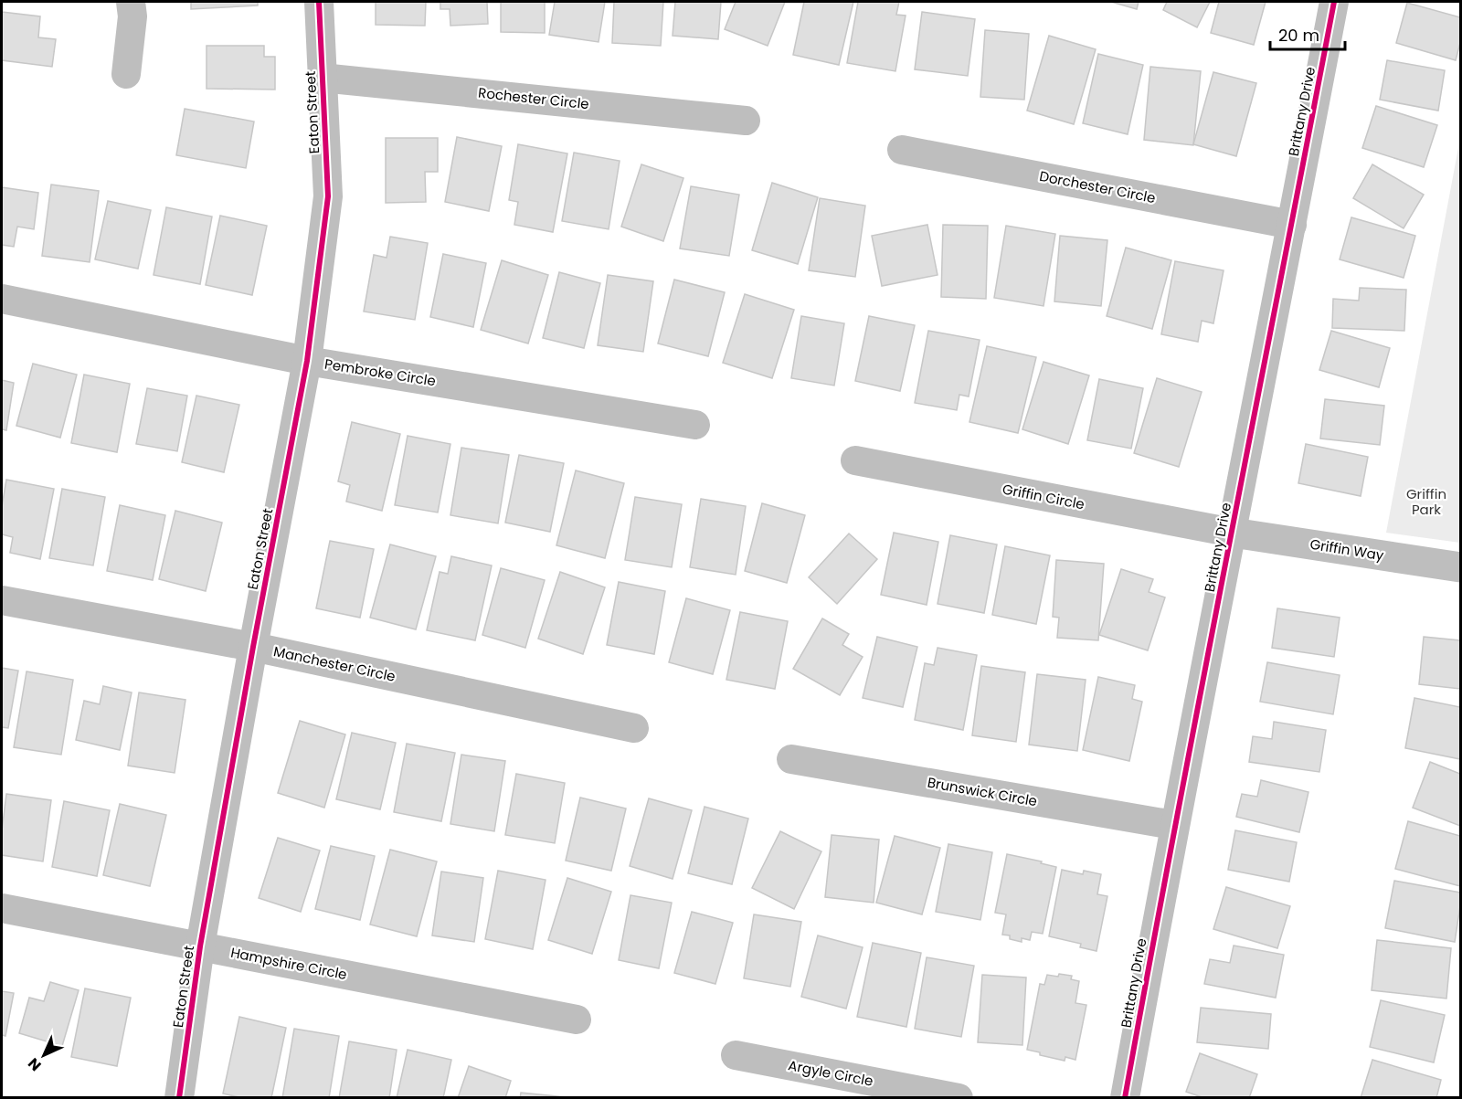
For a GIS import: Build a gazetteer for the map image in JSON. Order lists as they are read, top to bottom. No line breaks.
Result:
{"streets":{"street":["Rochester Circle","Brittany Drive","Eaton Street","Dorchester Circle","Pembroke Circle","Griffin Circle","Griffin Way","Manchester Circle","Brunswick Circle","Hampshire Circle","Argyle Circle"]},"crossings":[["Rochester Circle","Eaton Street"],["Brittany Drive","Dorchester Circle"],["Brittany Drive","Griffin Circle"],["Brittany Drive","Griffin Way"],["Brittany Drive","Brunswick Circle"],["Eaton Street","Pembroke Circle"],["Eaton Street","Manchester Circle"],["Eaton Street","Hampshire Circle"],["Griffin Circle","Griffin Way"]],"parks":["Griffin Park"],"scale_bar":"20 m","north":"bottom left"}
